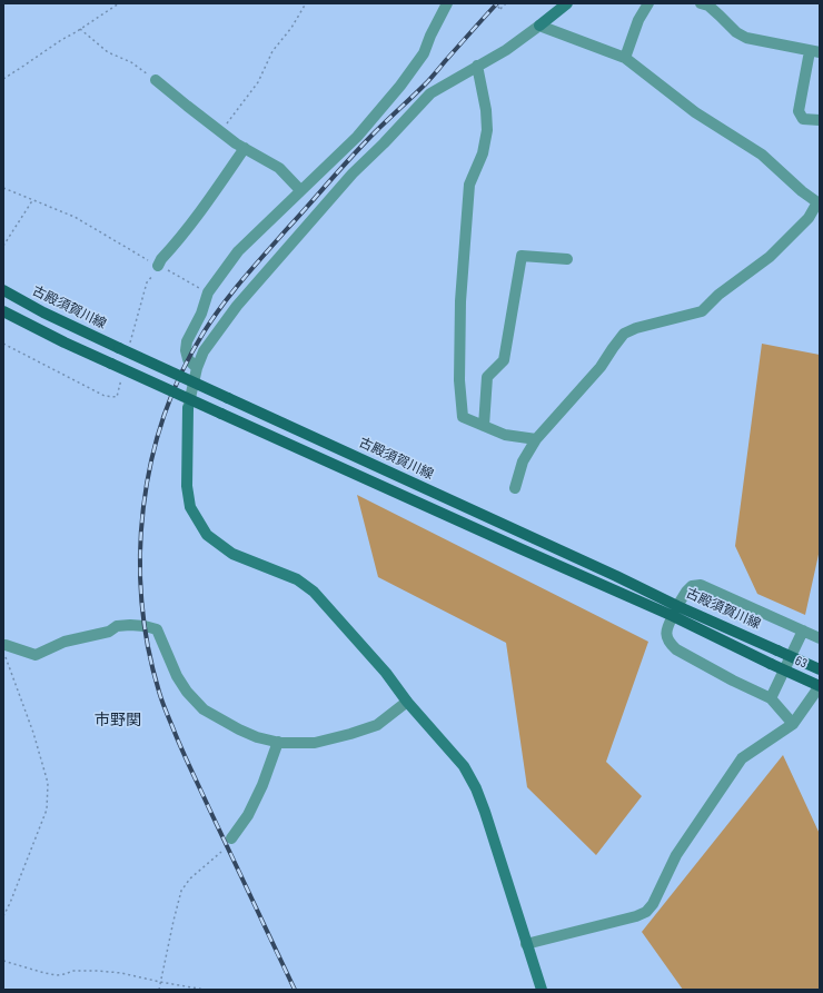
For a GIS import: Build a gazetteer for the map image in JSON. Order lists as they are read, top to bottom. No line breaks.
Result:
{"streets":{"main road":["古殿須賀川線","63"]},"crossings":[["古殿須賀川線","63"]],"districts":["市野関"]}
